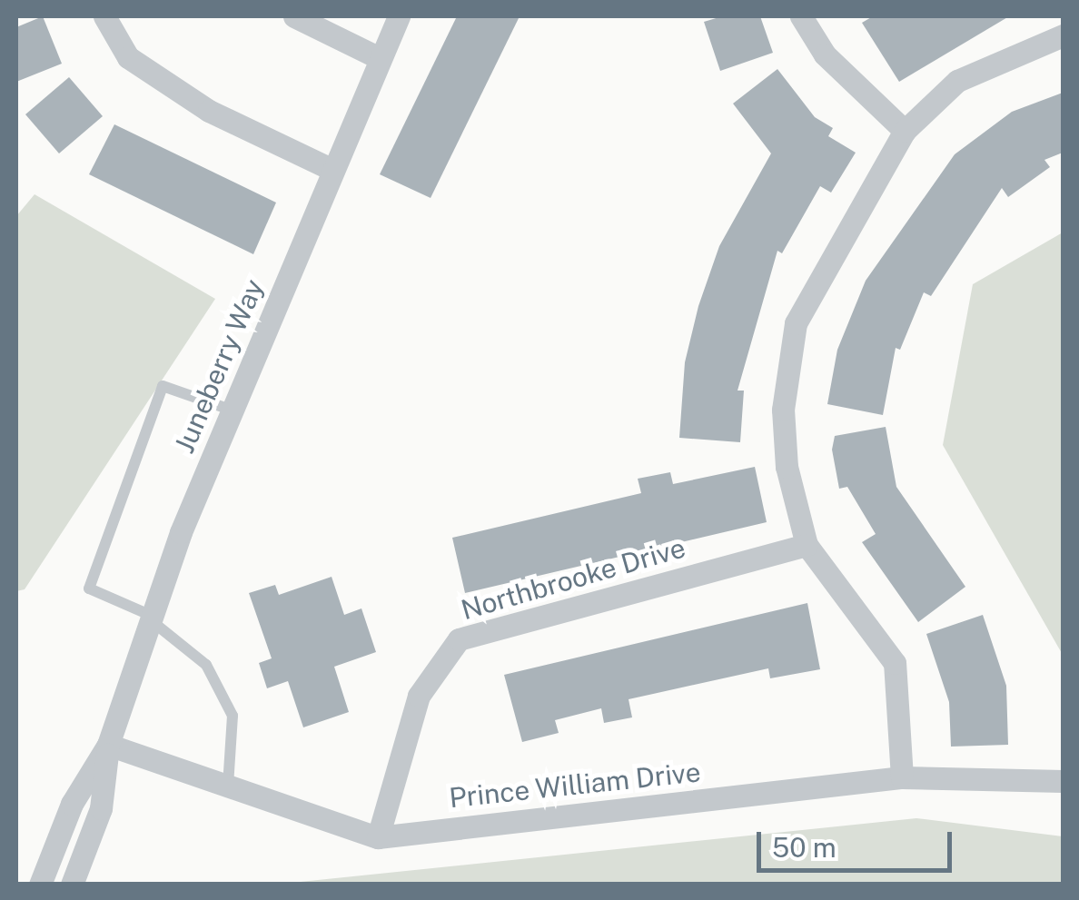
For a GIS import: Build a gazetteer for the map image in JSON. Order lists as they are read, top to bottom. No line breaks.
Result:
{"streets":{"street":["Juneberry Way","Northbrooke Drive","Prince William Drive"]},"crossings":[["Juneberry Way","Prince William Drive"],["Northbrooke Drive","Prince William Drive"]],"scale_bar":"50 m"}
